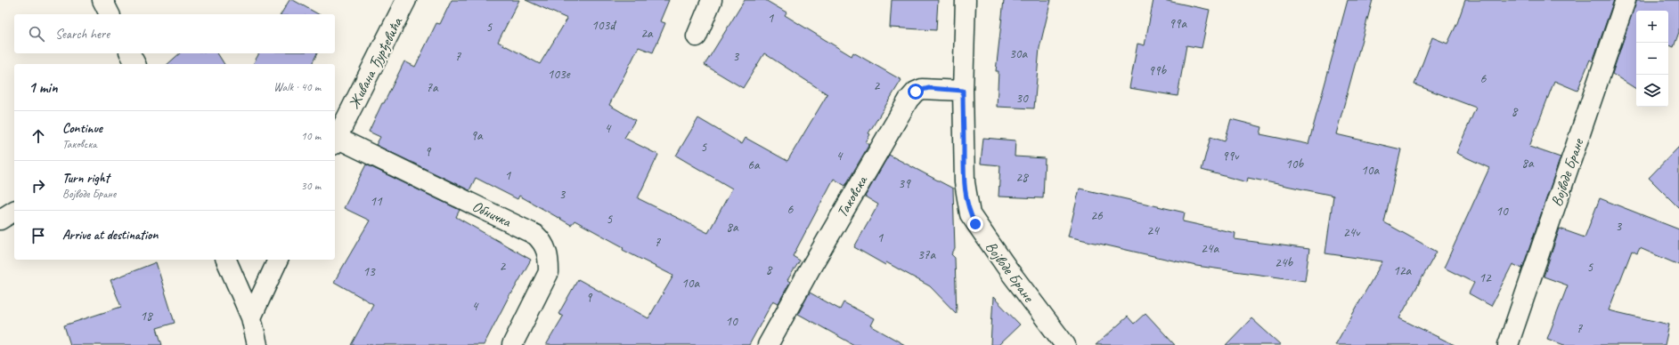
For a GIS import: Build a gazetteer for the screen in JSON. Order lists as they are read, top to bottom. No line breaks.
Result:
{"streets":{"street":["Живана Ђурђевића","Војводе Бране","Таковска","Обничка"]},"crossings":[["Живана Ђурђевића","Обничка"],["Војводе Бране","Таковска"]],"house_numbers":["1","99a","103đ","5","2a","30a","7","3","99b","103e","6","2","7a","30","8","4","9a","5","9","4","99v","8a","10b","6a","10a","1","28","39","3","11","6","10","26","5","3","8a","24","24v","1","7","24a","37a","24b","2","5","8","12a","13","12","10a","9","4","18","10","7"],"page":{"map_buttons":["+","−"],"search":"Search here","heading":["1 min","Walk · 40 m"],"list":[["Continue","Таковска","10 m"],["Turn right","Војводе Бране","30 m"],"Arrive at destination"]}}
